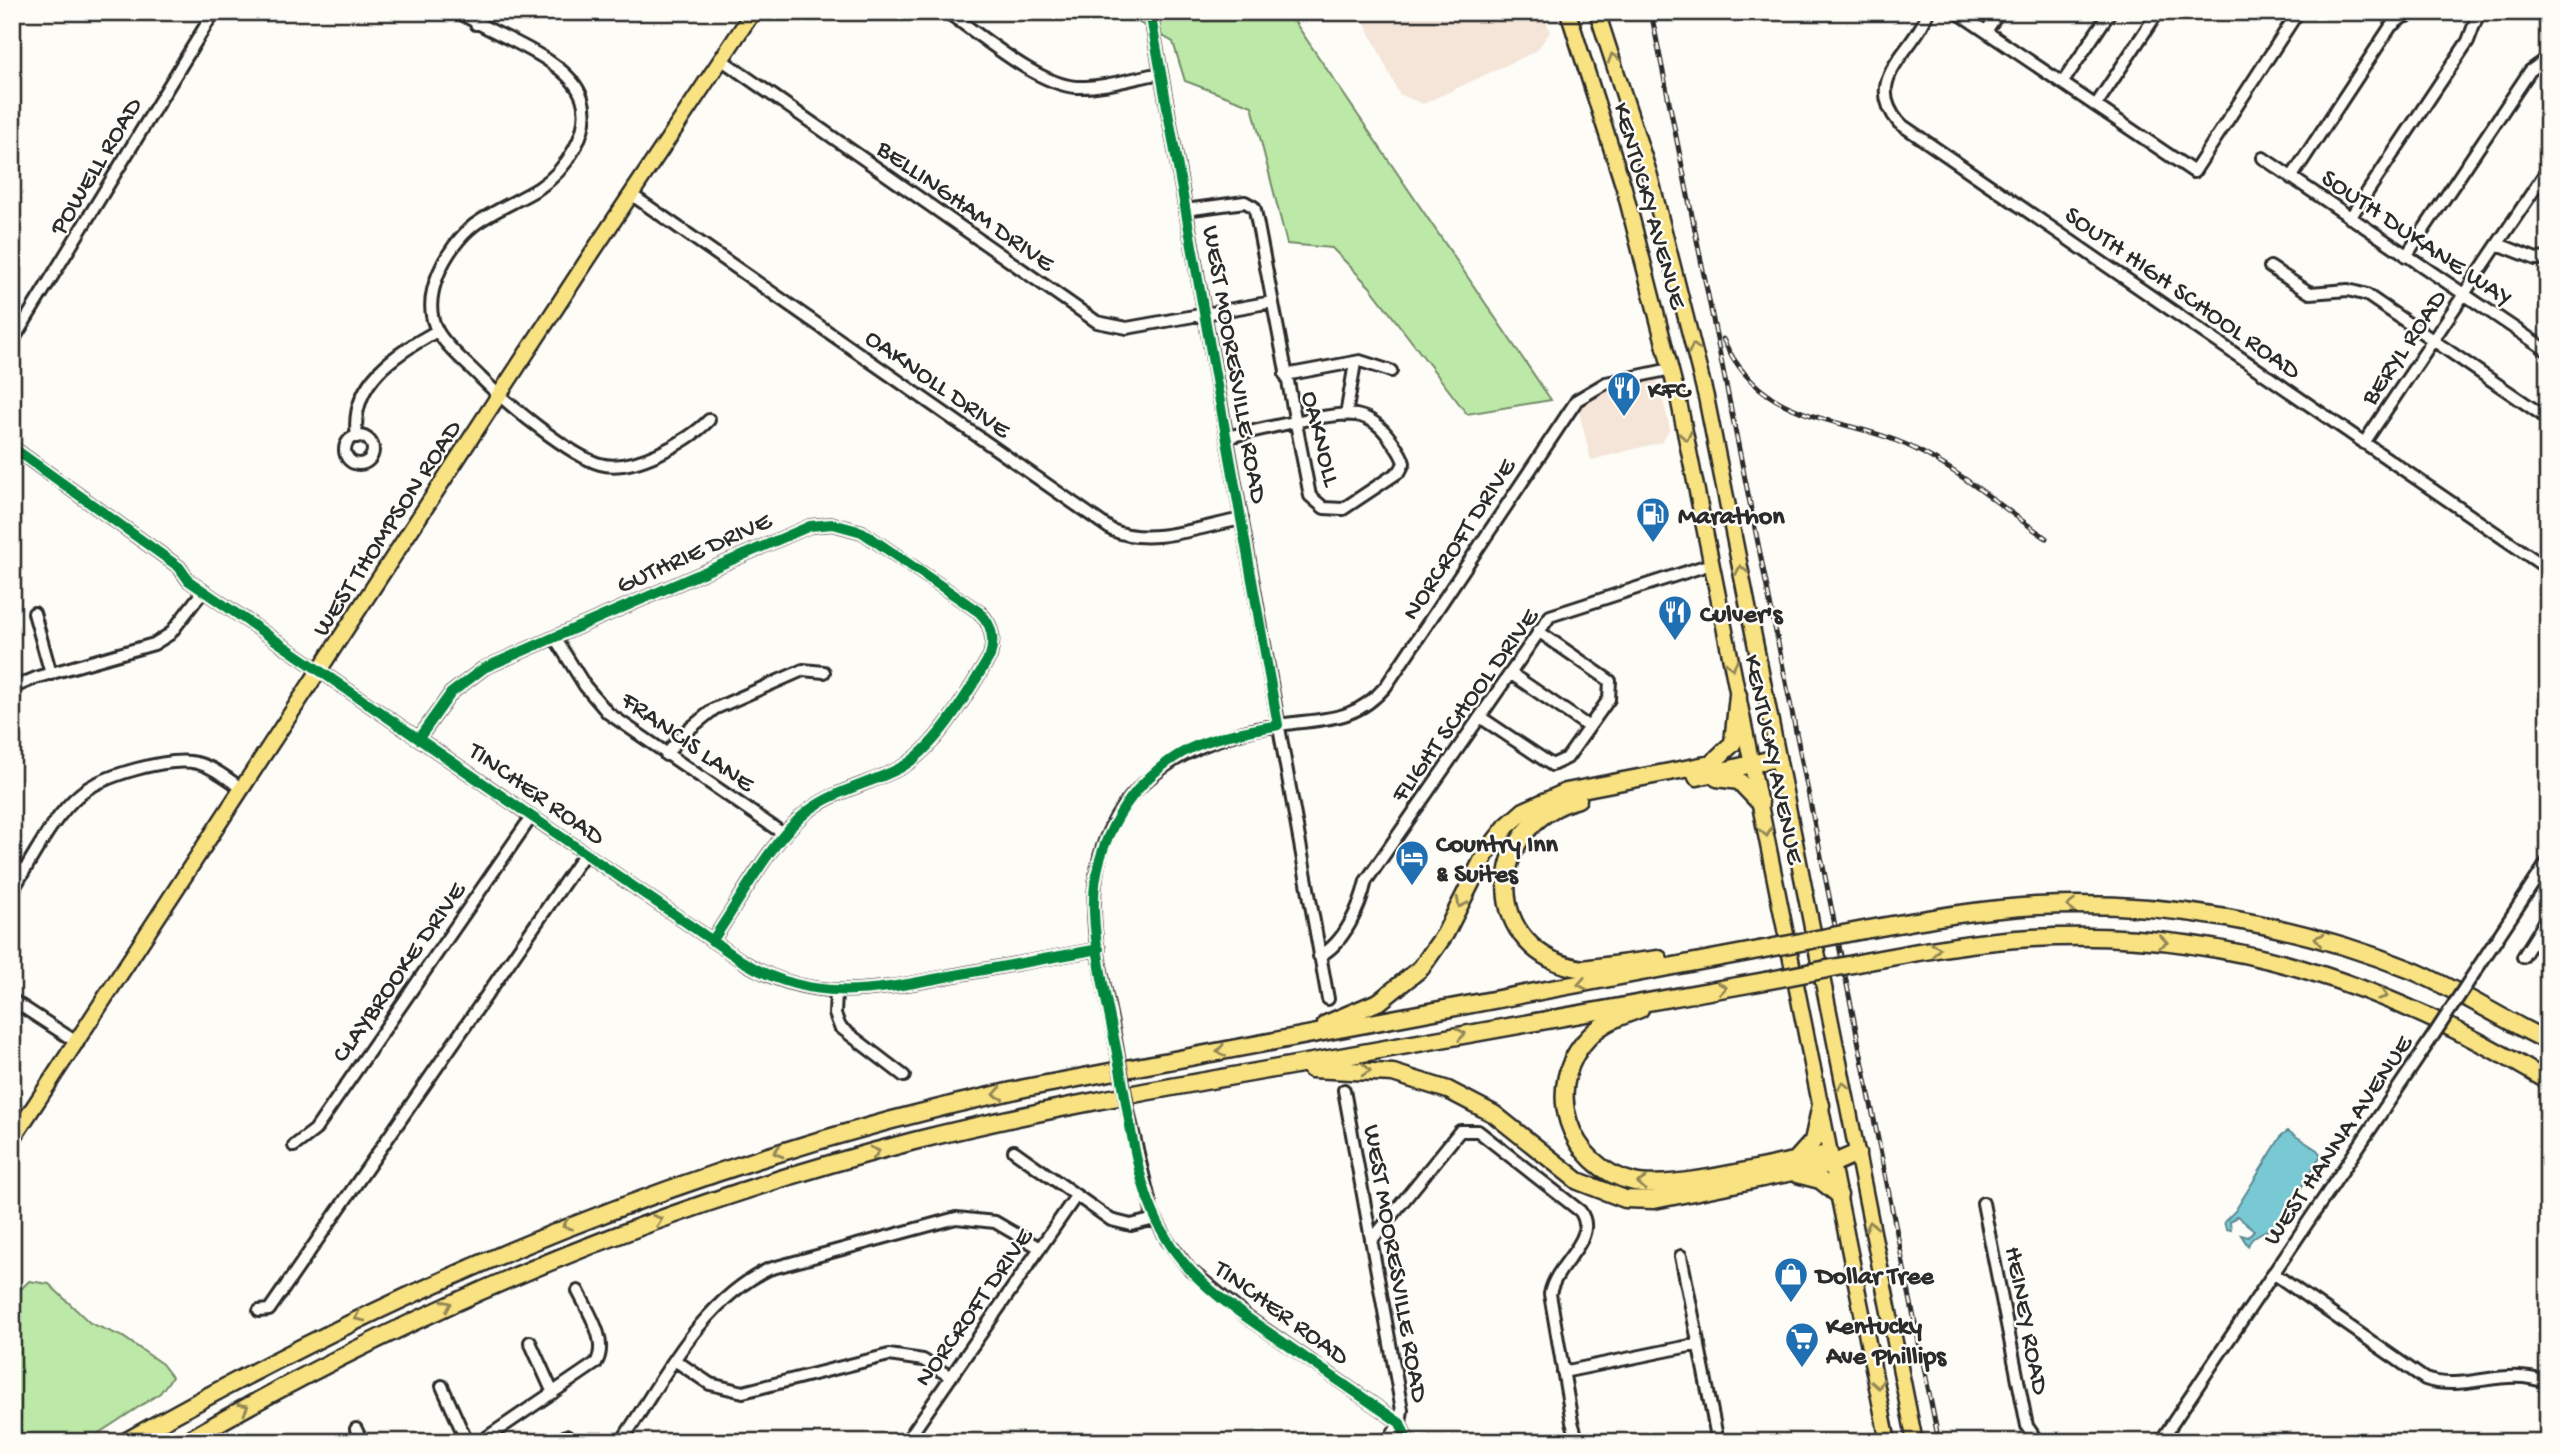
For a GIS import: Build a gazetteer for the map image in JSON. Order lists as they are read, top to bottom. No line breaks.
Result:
{"streets":{"main road":["KENTUCKY AVENUE","WEST THOMPSON ROAD"],"street":["POWELL ROAD","BELLINGHAM DRIVE","SOUTH DUKANE WAY","SOUTH HIGH SCHOOL ROAD","BERYL ROAD","WEST MOORESVILLE ROAD","OAKNOLL DRIVE","OAKNOLL","NORCROFT DRIVE","GUTHRIE DRIVE","FLIGHT SCHOOL DRIVE","FRANCIS LANE","TINCHER ROAD","CLAYBROOKE DRIVE","WEST HANNA AVENUE","HEINEY ROAD"]},"crossings":[["BELLINGHAM DRIVE","WEST MOORESVILLE ROAD"],["BELLINGHAM DRIVE","OAKNOLL"],["BELLINGHAM DRIVE","WEST THOMPSON ROAD"],["KENTUCKY AVENUE","NORCROFT DRIVE"],["KENTUCKY AVENUE","FLIGHT SCHOOL DRIVE"],["SOUTH DUKANE WAY","BERYL ROAD"],["SOUTH HIGH SCHOOL ROAD","BERYL ROAD"],["WEST MOORESVILLE ROAD","OAKNOLL DRIVE"],["WEST MOORESVILLE ROAD","OAKNOLL"],["WEST MOORESVILLE ROAD","NORCROFT DRIVE"],["WEST MOORESVILLE ROAD","FLIGHT SCHOOL DRIVE"],["WEST MOORESVILLE ROAD","TINCHER ROAD"],["OAKNOLL DRIVE","WEST THOMPSON ROAD"],["WEST THOMPSON ROAD","TINCHER ROAD"],["NORCROFT DRIVE","TINCHER ROAD"],["GUTHRIE DRIVE","FRANCIS LANE"],["GUTHRIE DRIVE","TINCHER ROAD"],["TINCHER ROAD","CLAYBROOKE DRIVE"]],"places":{"restaurant":["KFC","Culver's"],"fuel station":["Marathon"],"hotel":["Country Inn & Suites"],"shop":["Dollar Tree"],"supermarket":["Kentucky Ave Phillips"]}}
